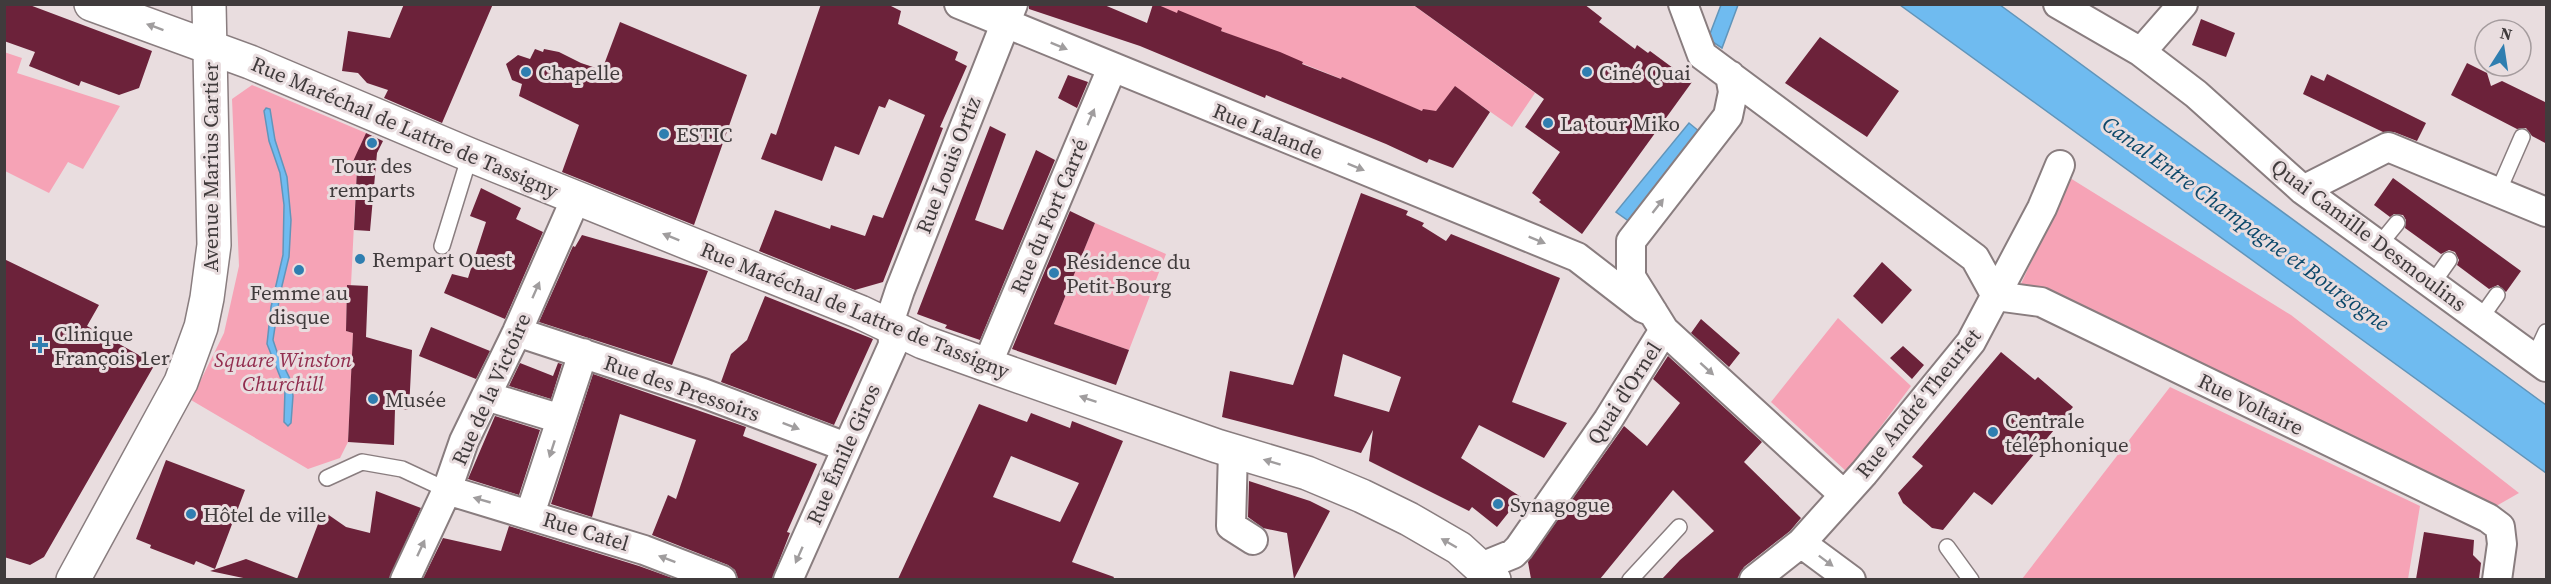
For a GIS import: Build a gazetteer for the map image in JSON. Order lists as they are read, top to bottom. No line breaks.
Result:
{"streets":{"main road":["Rue Maréchal de Lattre de Tassigny","Avenue Marius Cartier"],"street":["Rue Lalande","Rue Louis Ortiz","Rue du Fort Carré","Quai Camille Desmoulins","Rue des Pressoirs","Rue de la Victoire","Quai d'Ornel","Rue André Theuriet","Rue Voltaire","Rue Émile Giros","Rue Catel"]},"crossings":[["Rue Maréchal de Lattre de Tassigny","Rue Louis Ortiz"],["Rue Maréchal de Lattre de Tassigny","Avenue Marius Cartier"],["Rue Maréchal de Lattre de Tassigny","Rue du Fort Carré"],["Rue Maréchal de Lattre de Tassigny","Rue de la Victoire"],["Rue Maréchal de Lattre de Tassigny","Quai d'Ornel"],["Rue Maréchal de Lattre de Tassigny","Rue Émile Giros"],["Rue Lalande","Rue Louis Ortiz"],["Rue Lalande","Rue du Fort Carré"],["Rue Lalande","Quai d'Ornel"],["Rue Louis Ortiz","Rue Émile Giros"],["Rue des Pressoirs","Rue de la Victoire"],["Rue des Pressoirs","Rue Émile Giros"],["Rue de la Victoire","Rue Catel"],["Rue André Theuriet","Rue Voltaire"]],"one_way":["Rue Maréchal de Lattre de Tassigny","Rue Lalande","Rue du Fort Carré","Rue des Pressoirs","Rue de la Victoire","Rue Émile Giros","Rue Catel"],"water":["Canal Entre Champagne et Bourgogne"],"parks":["Square Winston Churchill"],"places":{"other":["Chapelle","Ciné Quai","La tour Miko","ESTIC","Tour des remparts","Rempart Ouest","Femme au disque","Résidence du Petit-Bourg","Musée","Centrale téléphonique","Synagogue","Hôtel de ville"],"health":["Clinique François 1er"]},"north":"top"}
